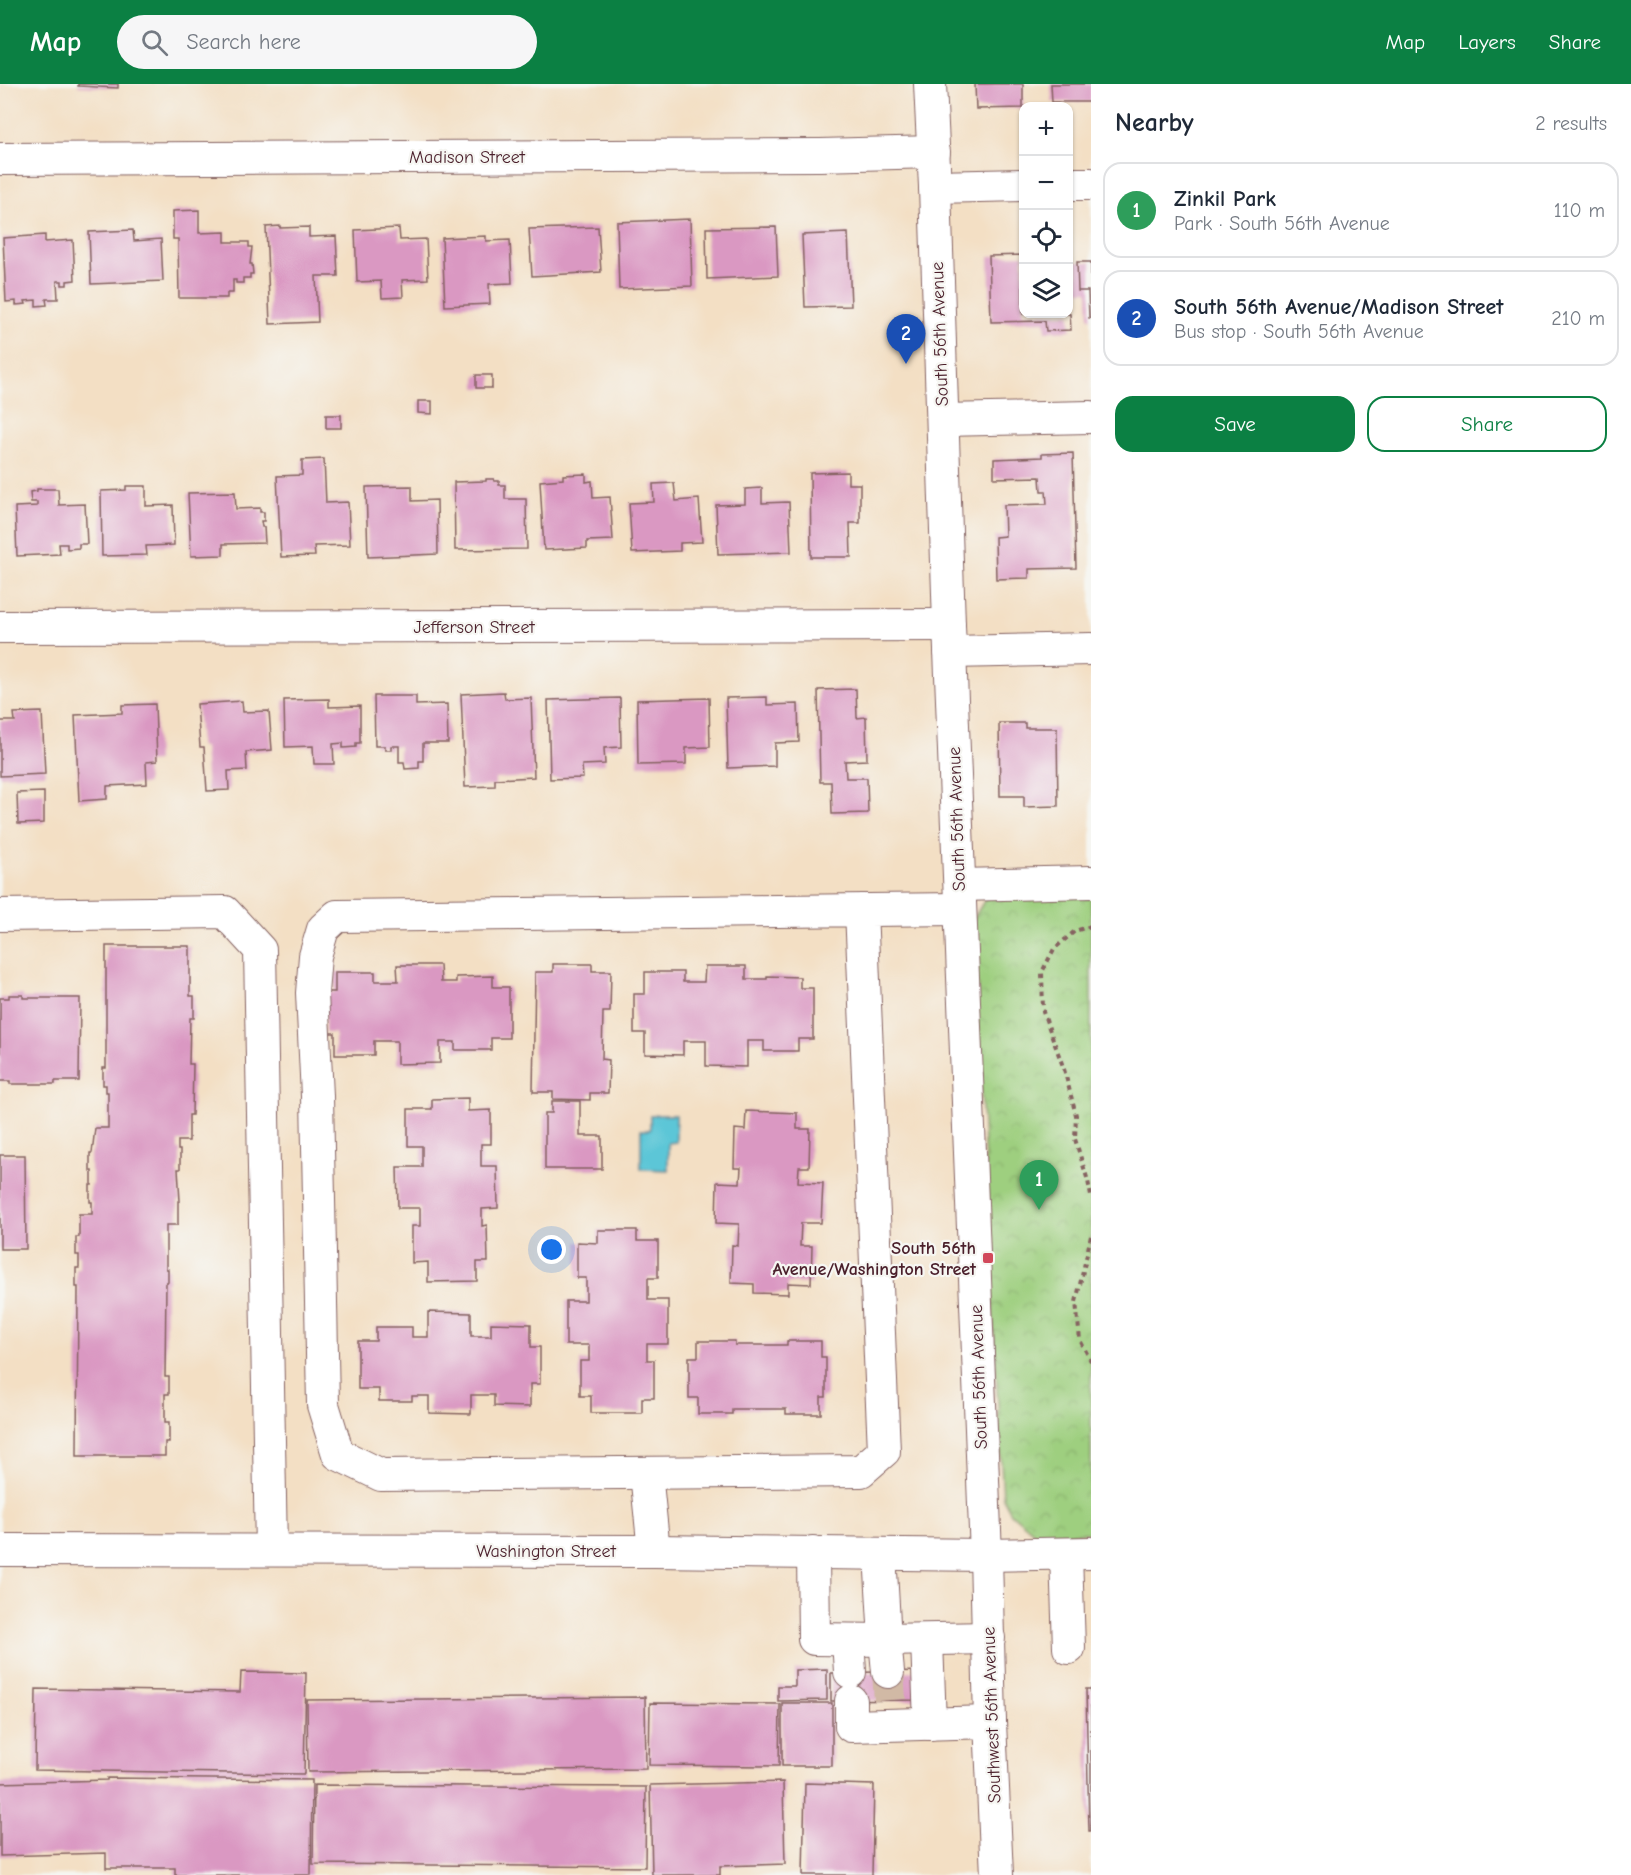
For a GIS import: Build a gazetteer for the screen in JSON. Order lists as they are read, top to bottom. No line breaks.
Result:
{"streets":{"street":["Madison Street","South 56th Avenue","Jefferson Street","Washington Street","Southwest 56th Avenue"]},"crossings":[["Madison Street","South 56th Avenue"],["South 56th Avenue","Jefferson Street"],["South 56th Avenue","Washington Street"],["South 56th Avenue","Southwest 56th Avenue"],["Washington Street","Southwest 56th Avenue"]],"places":{"transit":["South 56th Avenue/Washington Street"]},"page":{"header":"Map","search":"Search here","nav":["Map","Layers","Share"],"heading":["Nearby","2 results"],"map_buttons":["+","−"],"list":[{"mark":"1","name":"Zinkil Park","note":"Park · South 56th Avenue","value":"110 m"},{"mark":"2","name":"South 56th Avenue/Madison Street","note":"Bus stop · South 56th Avenue","value":"210 m"}],"pins":["2","1"],"buttons":["Save","Share"]}}
